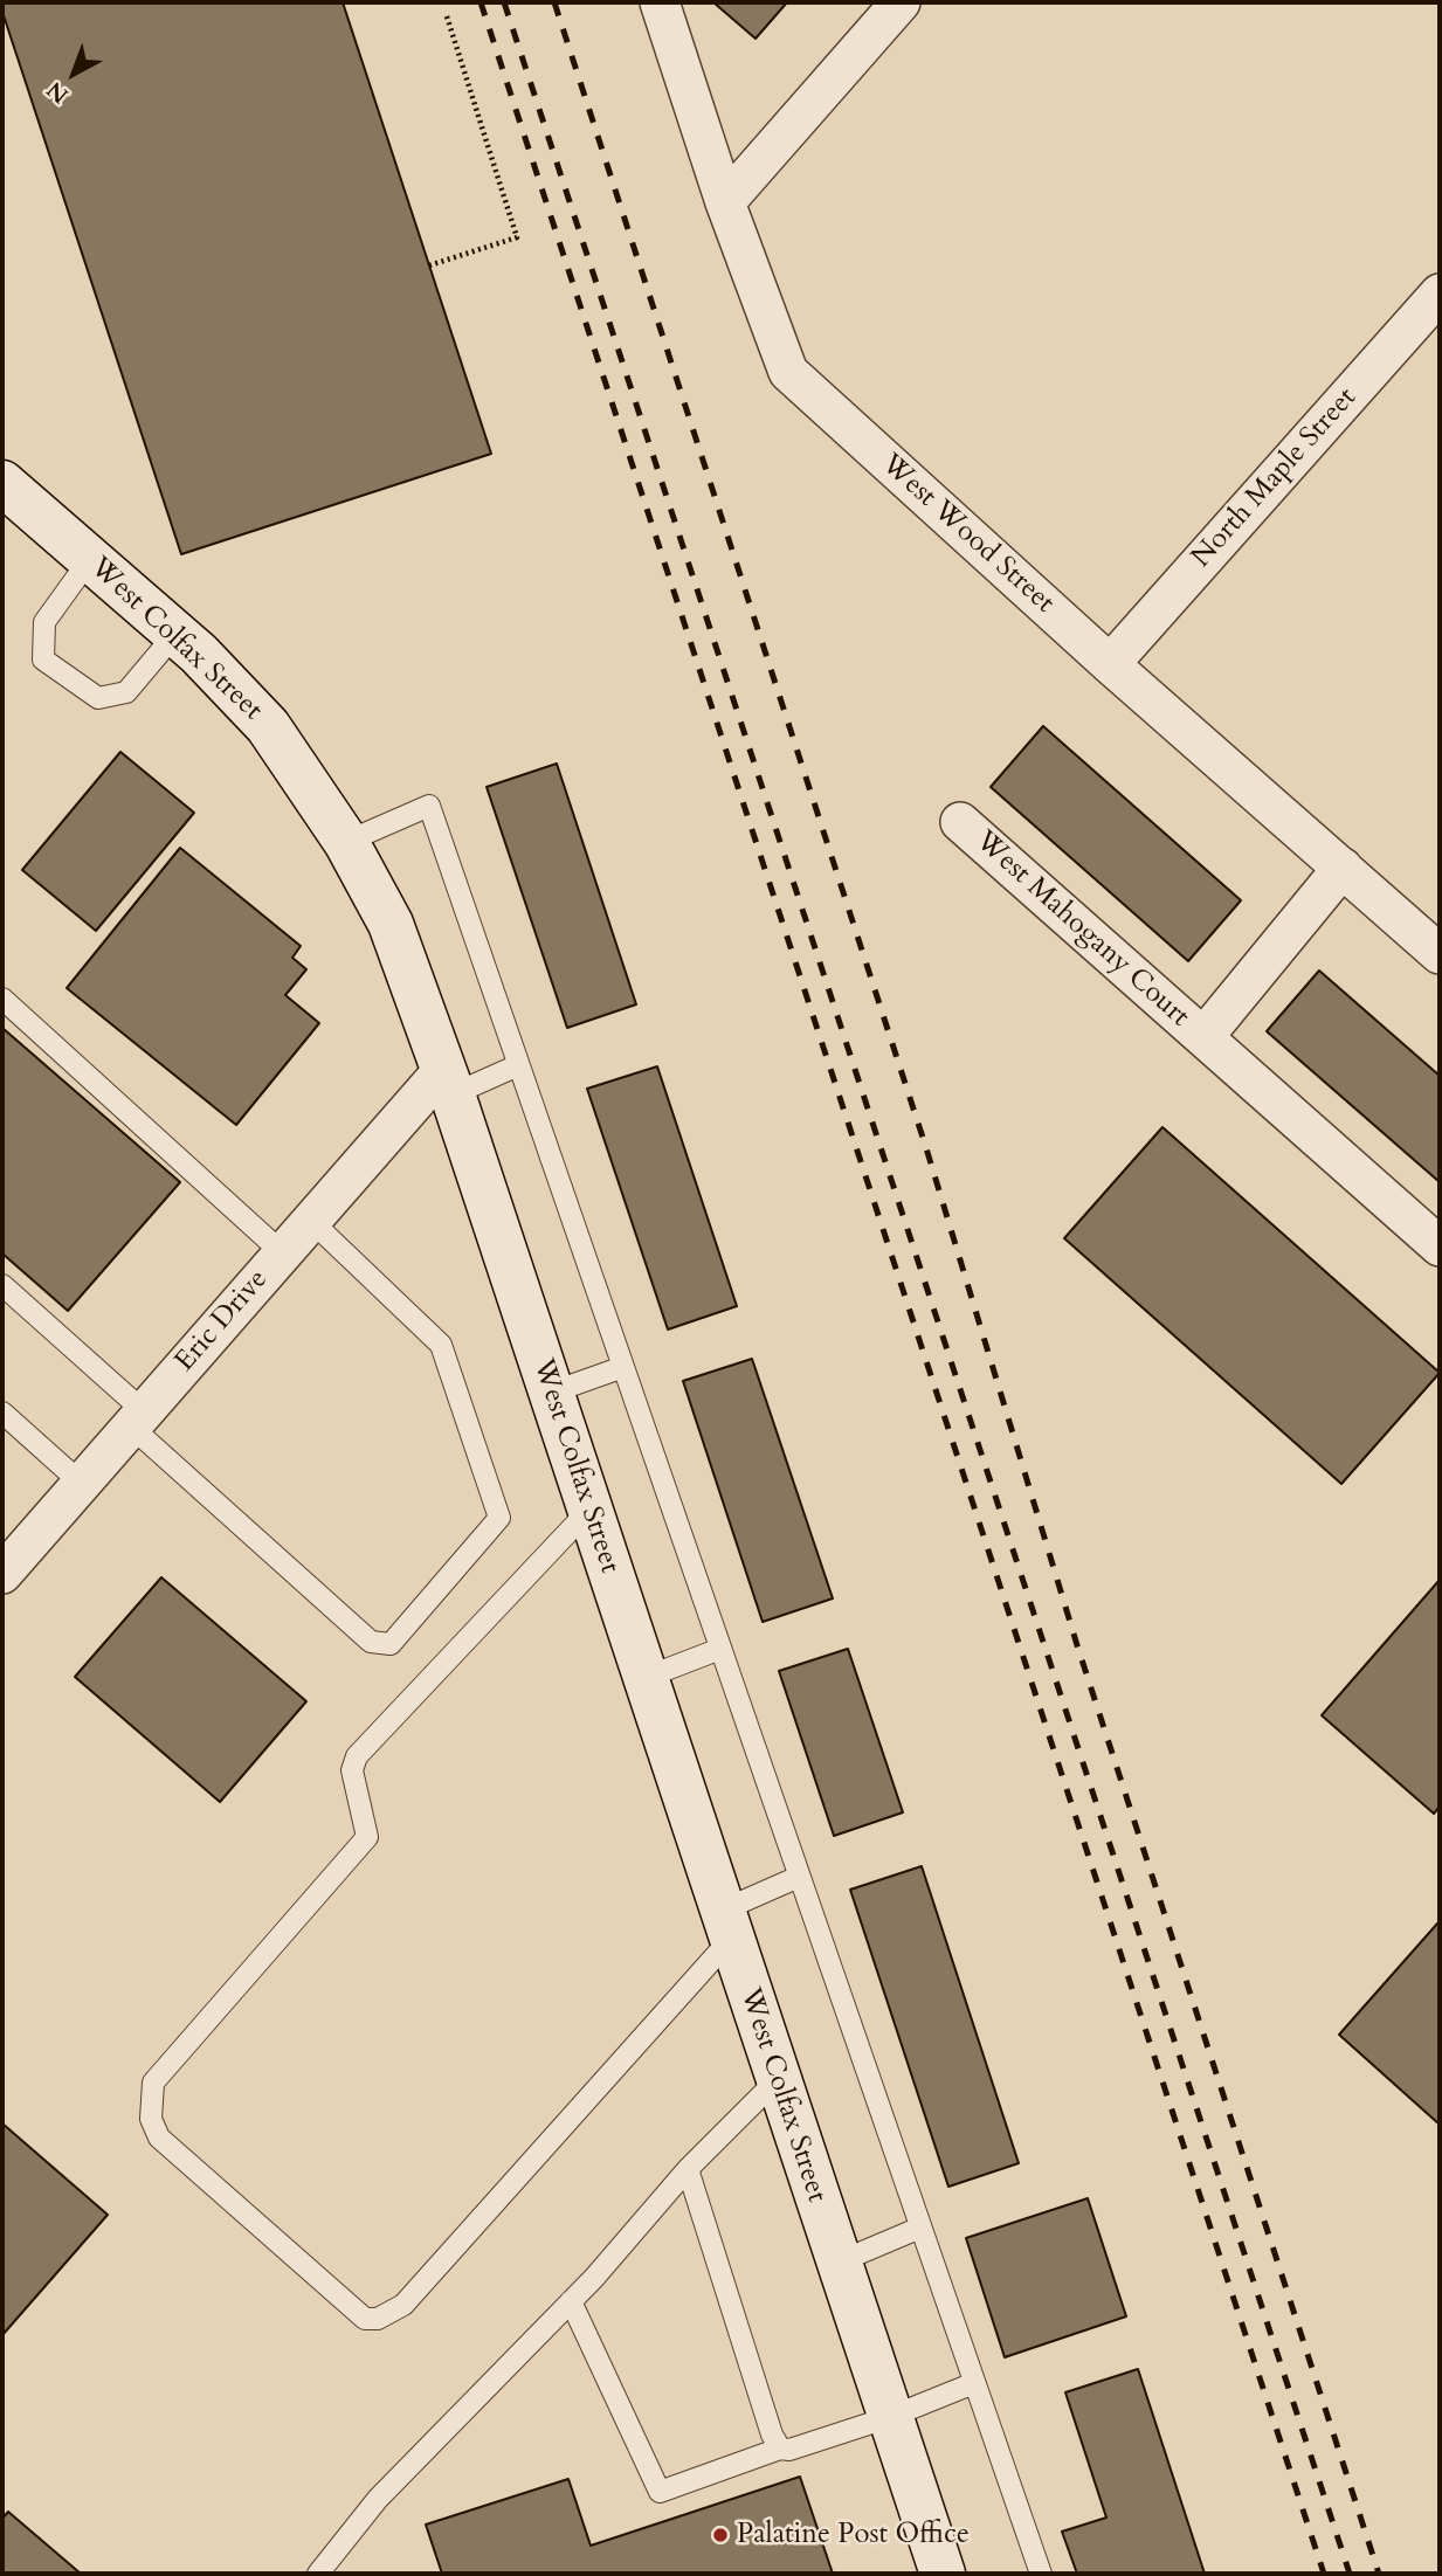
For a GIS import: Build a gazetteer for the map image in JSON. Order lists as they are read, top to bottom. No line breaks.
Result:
{"streets":{"street":["North Maple Street","West Wood Street","West Colfax Street","West Mahogany Court","Eric Drive"]},"crossings":[["North Maple Street","West Wood Street"],["West Wood Street","West Mahogany Court"],["West Colfax Street","Eric Drive"]],"places":["Palatine Post Office"],"north":"bottom left"}
